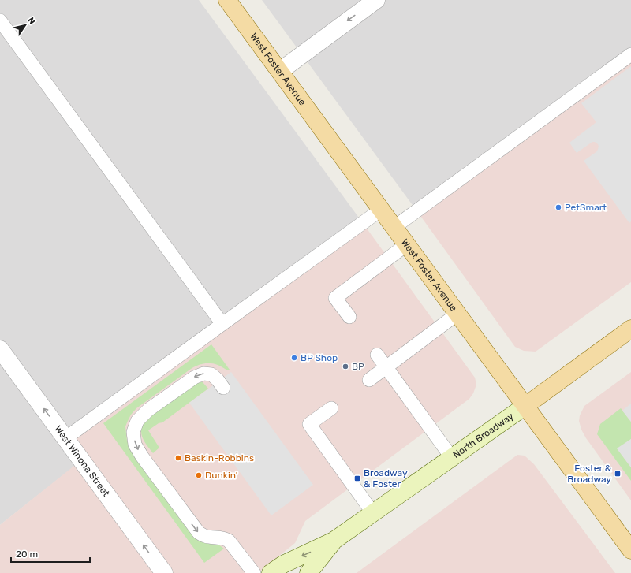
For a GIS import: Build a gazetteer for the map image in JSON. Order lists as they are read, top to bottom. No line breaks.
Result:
{"streets":{"main road":["West Foster Avenue","North Broadway"],"street":["West Winona Street"]},"crossings":[["West Foster Avenue","North Broadway"]],"one_way":["West Winona Street"],"places":{"other":["PetSmart","BP Shop","BP","Baskin-Robbins","Dunkin'"],"transit":["Foster & Broadway","Broadway & Foster"]},"scale_bar":"20 m","north":"top right"}
